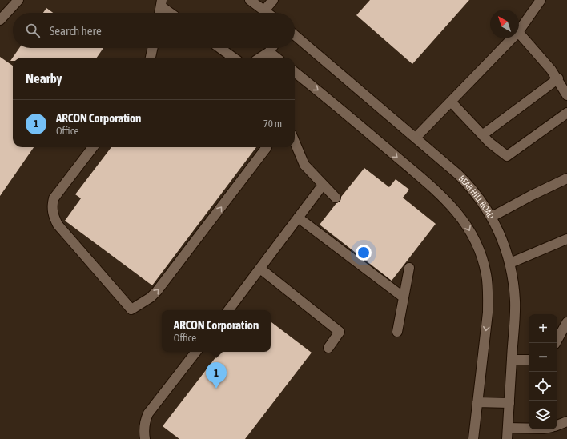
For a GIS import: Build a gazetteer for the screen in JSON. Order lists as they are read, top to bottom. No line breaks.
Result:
{"streets":{"street":["BEAR HILL ROAD"]},"north":"top left","page":{"search":"Search here","heading":"Nearby","list":[{"mark":"1","name":"ARCON Corporation","note":"Office","value":"70 m"}],"popup":["ARCON Corporation","Office"],"map_buttons":["+","−"],"pins":"1"}}
